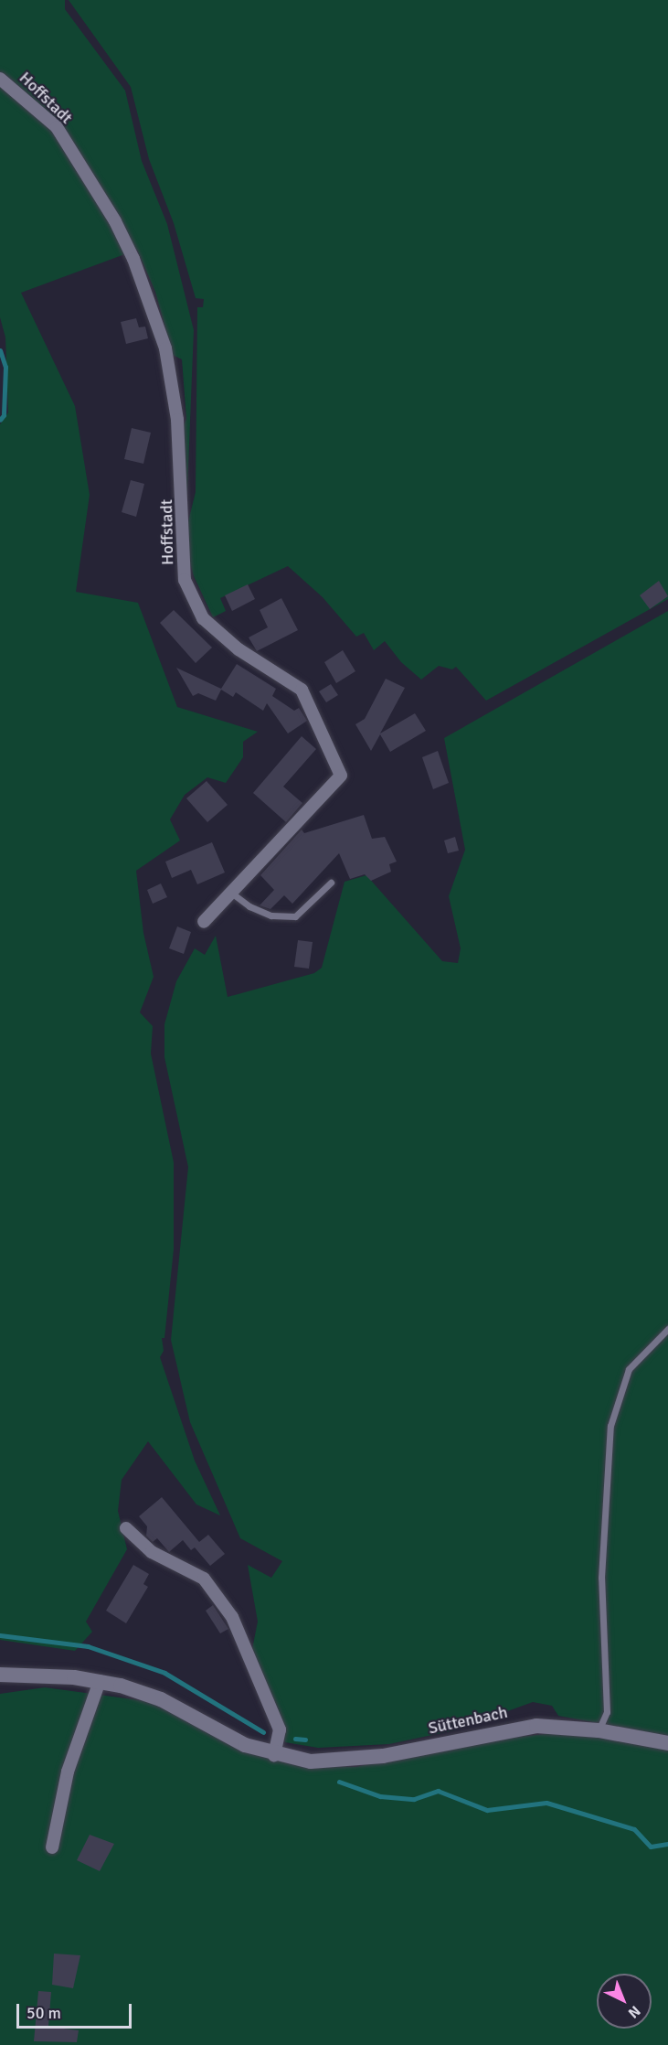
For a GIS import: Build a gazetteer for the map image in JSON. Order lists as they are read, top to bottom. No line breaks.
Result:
{"streets":{"street":["Hoffstadt","Süttenbach"]},"scale_bar":"50 m","north":"bottom right"}
